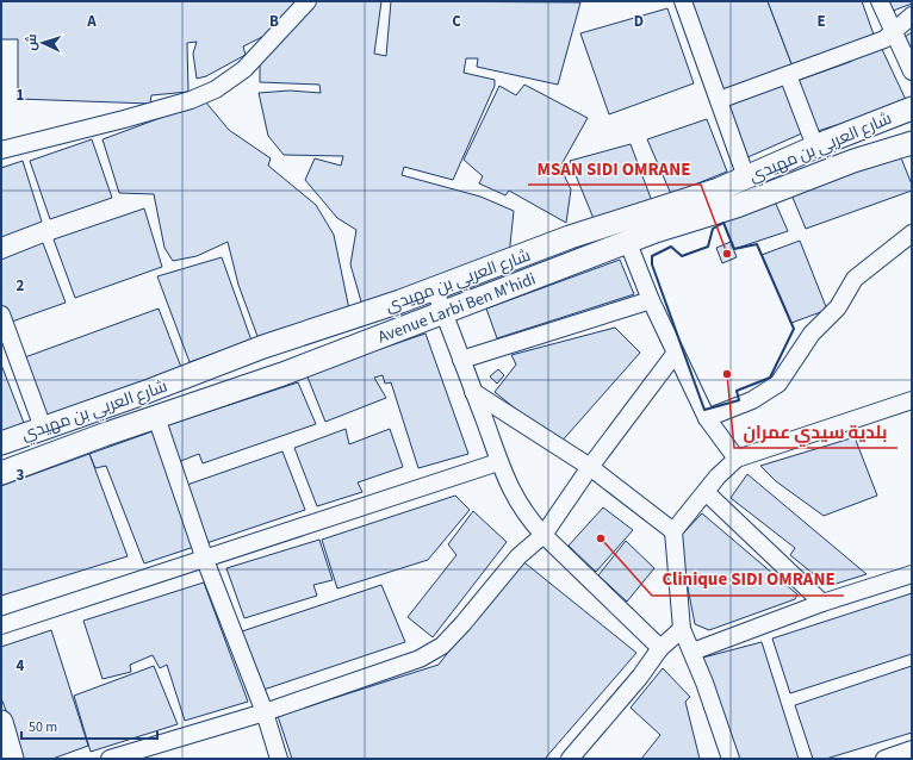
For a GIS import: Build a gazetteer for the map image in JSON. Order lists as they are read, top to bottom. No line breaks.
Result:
{"streets":{"main road":["شارع العربي بن مهيدي","Avenue Larbi Ben M'hidi"]},"places":["MSAN SIDI OMRANE","بلدية سيدي عمران","Clinique SIDI OMRANE"],"scale_bar":"50 m","north":"left","grid":{"columns":["A","B","C","D","E"],"rows":["1","2","3","4"]}}
